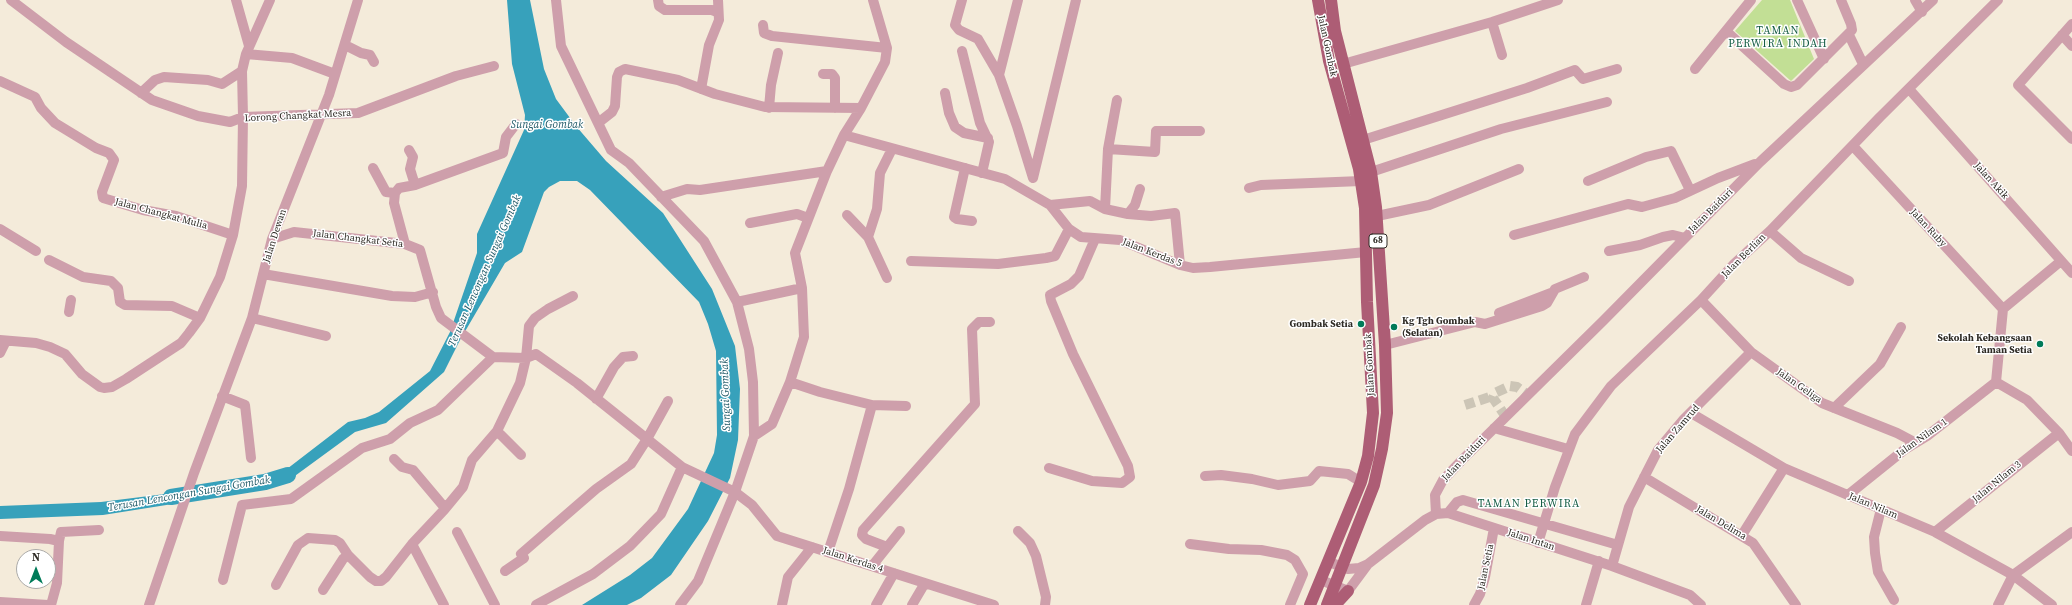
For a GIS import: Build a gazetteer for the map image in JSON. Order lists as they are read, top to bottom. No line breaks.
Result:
{"streets":{"main road":["Jalan Gombak","68"],"street":["Lorong Changkat Mesra","Jalan Akik","Jalan Baiduri","Jalan Changkat Mulia","Jalan Ruby","Jalan Dewan","Jalan Changkat Setia","Jalan Kerdas 5","Jalan Berlian","Jalan Geliga","Jalan Zamrud","Jalan Nilam 1","Jalan Nilam 3","Jalan Nilam","Jalan Delima","Jalan Intan","Jalan Kerdas 4","Jalan Setia"]},"crossings":[["Jalan Gombak","Jalan Kerdas 5"],["Lorong Changkat Mesra","Jalan Dewan"],["Jalan Akik","Jalan Berlian"],["Jalan Baiduri","Jalan Berlian"],["Jalan Baiduri","Jalan Intan"],["Jalan Ruby","Jalan Berlian"],["Jalan Dewan","Jalan Changkat Setia"],["Jalan Berlian","Jalan Geliga"],["Jalan Berlian","Jalan Intan"],["Jalan Geliga","Jalan Zamrud"],["Jalan Geliga","Jalan Nilam 1"],["Jalan Zamrud","Jalan Nilam"],["Jalan Zamrud","Jalan Delima"],["Jalan Zamrud","Jalan Intan"],["Jalan Nilam 1","Jalan Nilam"],["Jalan Nilam 3","Jalan Nilam"],["Jalan Intan","Jalan Setia"]],"districts":["TAMAN PERWIRA INDAH","TAMAN PERWIRA"],"water":["Sungai Gombak","Terusan Lencongan Sungai Gombak"],"places":["Gombak Setia","Kg Tgh Gombak (Selatan)","Sekolah Kebangsaan Taman Setia"],"north":"top"}
